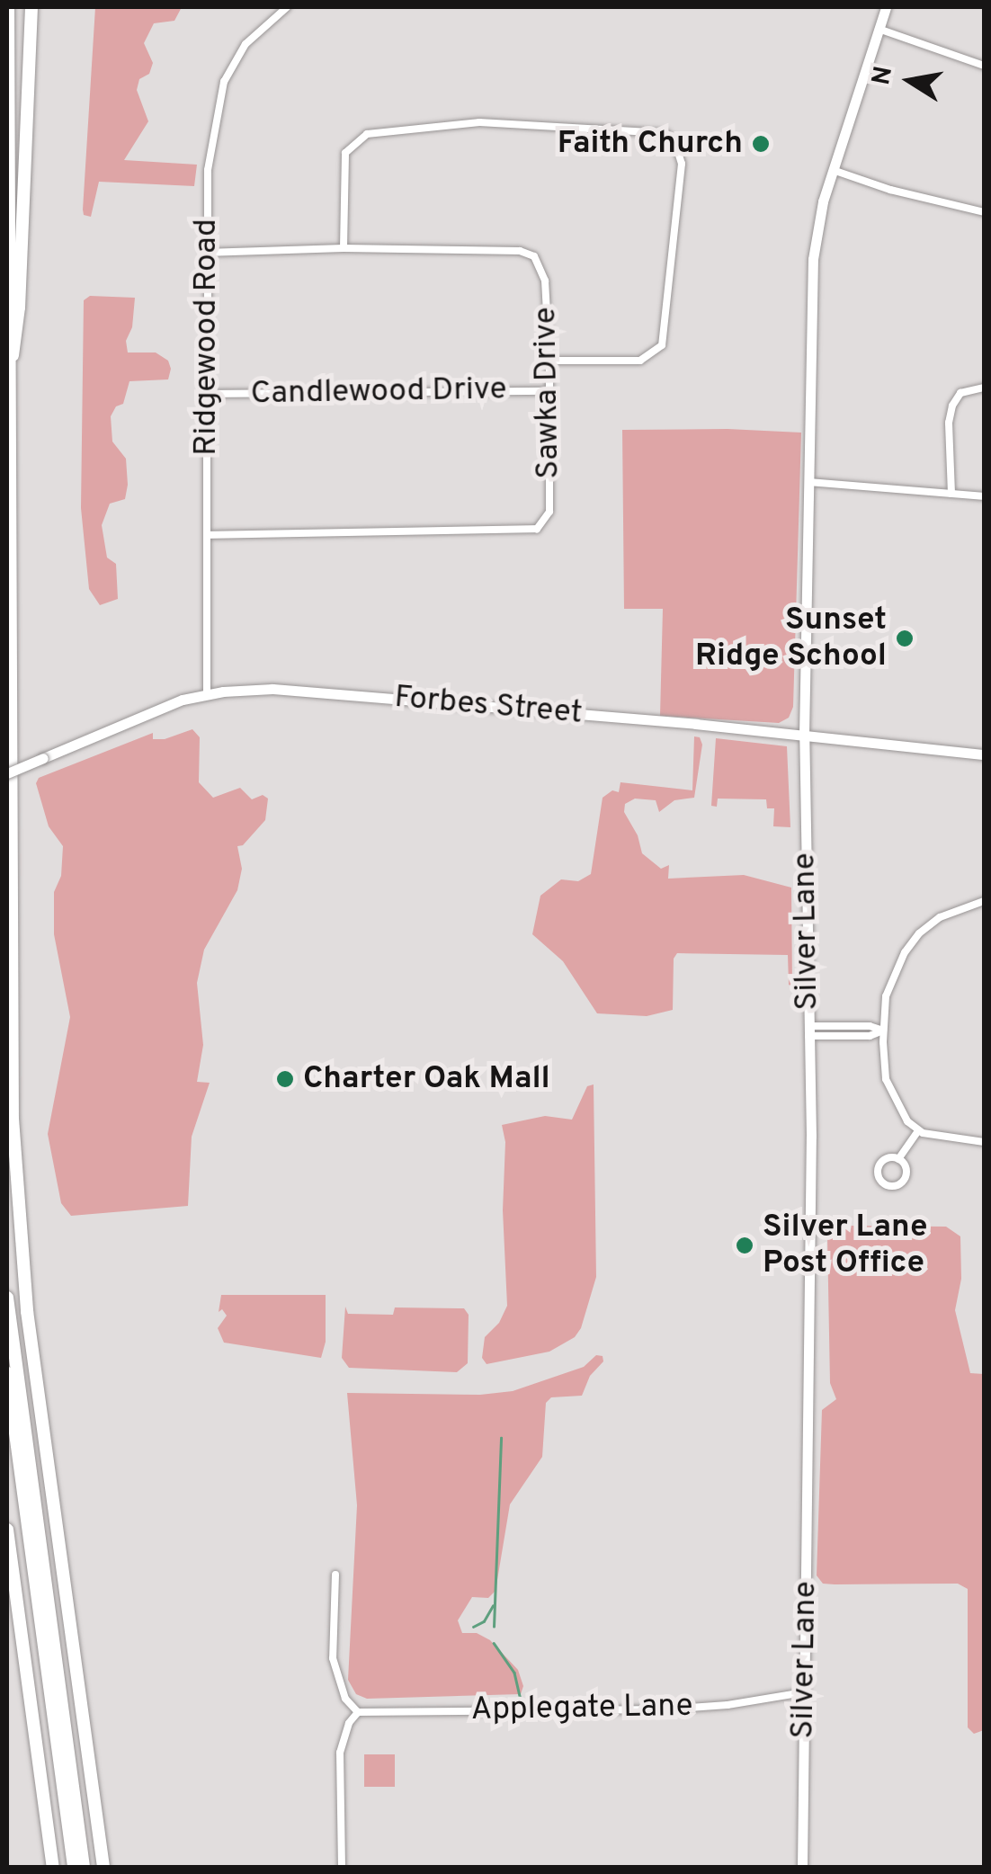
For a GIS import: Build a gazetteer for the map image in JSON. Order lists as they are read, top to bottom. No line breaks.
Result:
{"streets":{"main road":["Forbes Street","Silver Lane"],"street":["Ridgewood Road","Candlewood Drive","Sawka Drive","Applegate Lane"]},"crossings":[["Ridgewood Road","Candlewood Drive"],["Ridgewood Road","Sawka Drive"],["Ridgewood Road","Forbes Street"],["Candlewood Drive","Sawka Drive"],["Forbes Street","Silver Lane"],["Silver Lane","Applegate Lane"]],"places":["Faith Church","Sunset Ridge School","Charter Oak Mall","Silver Lane Post Office"],"north":"left"}
